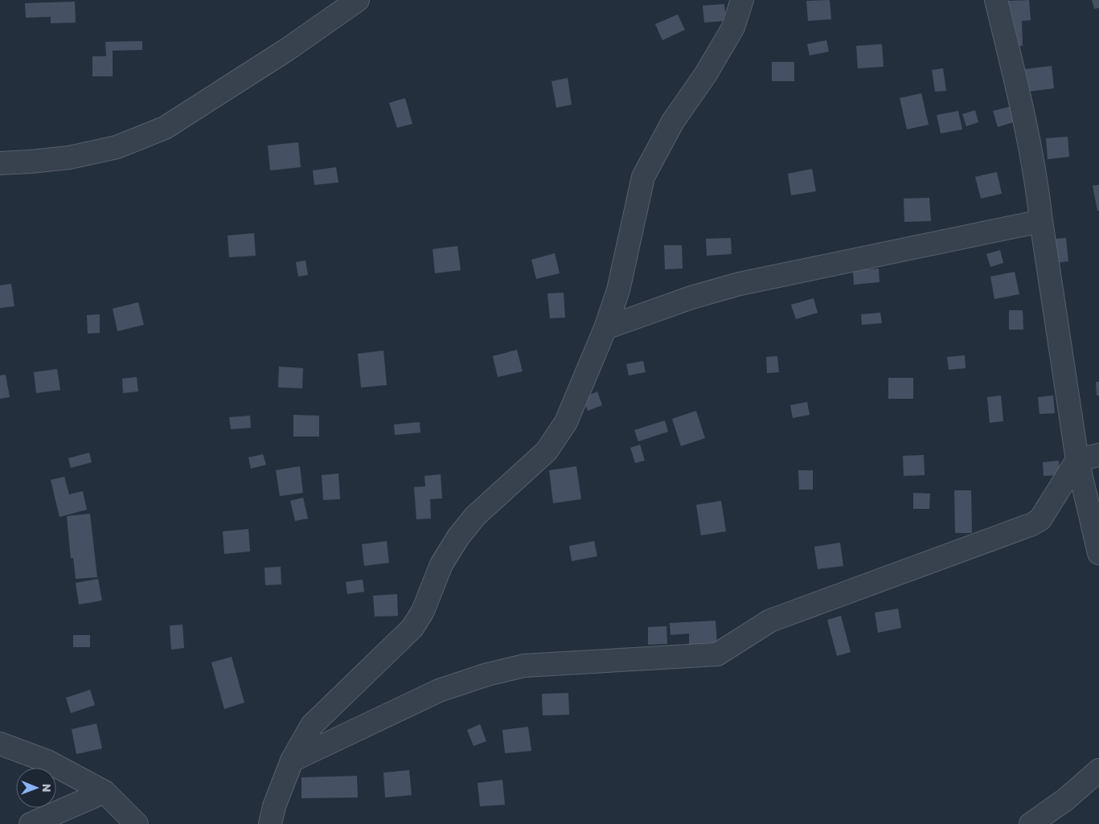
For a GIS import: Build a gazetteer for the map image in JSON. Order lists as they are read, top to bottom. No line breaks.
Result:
{"north":"right"}
